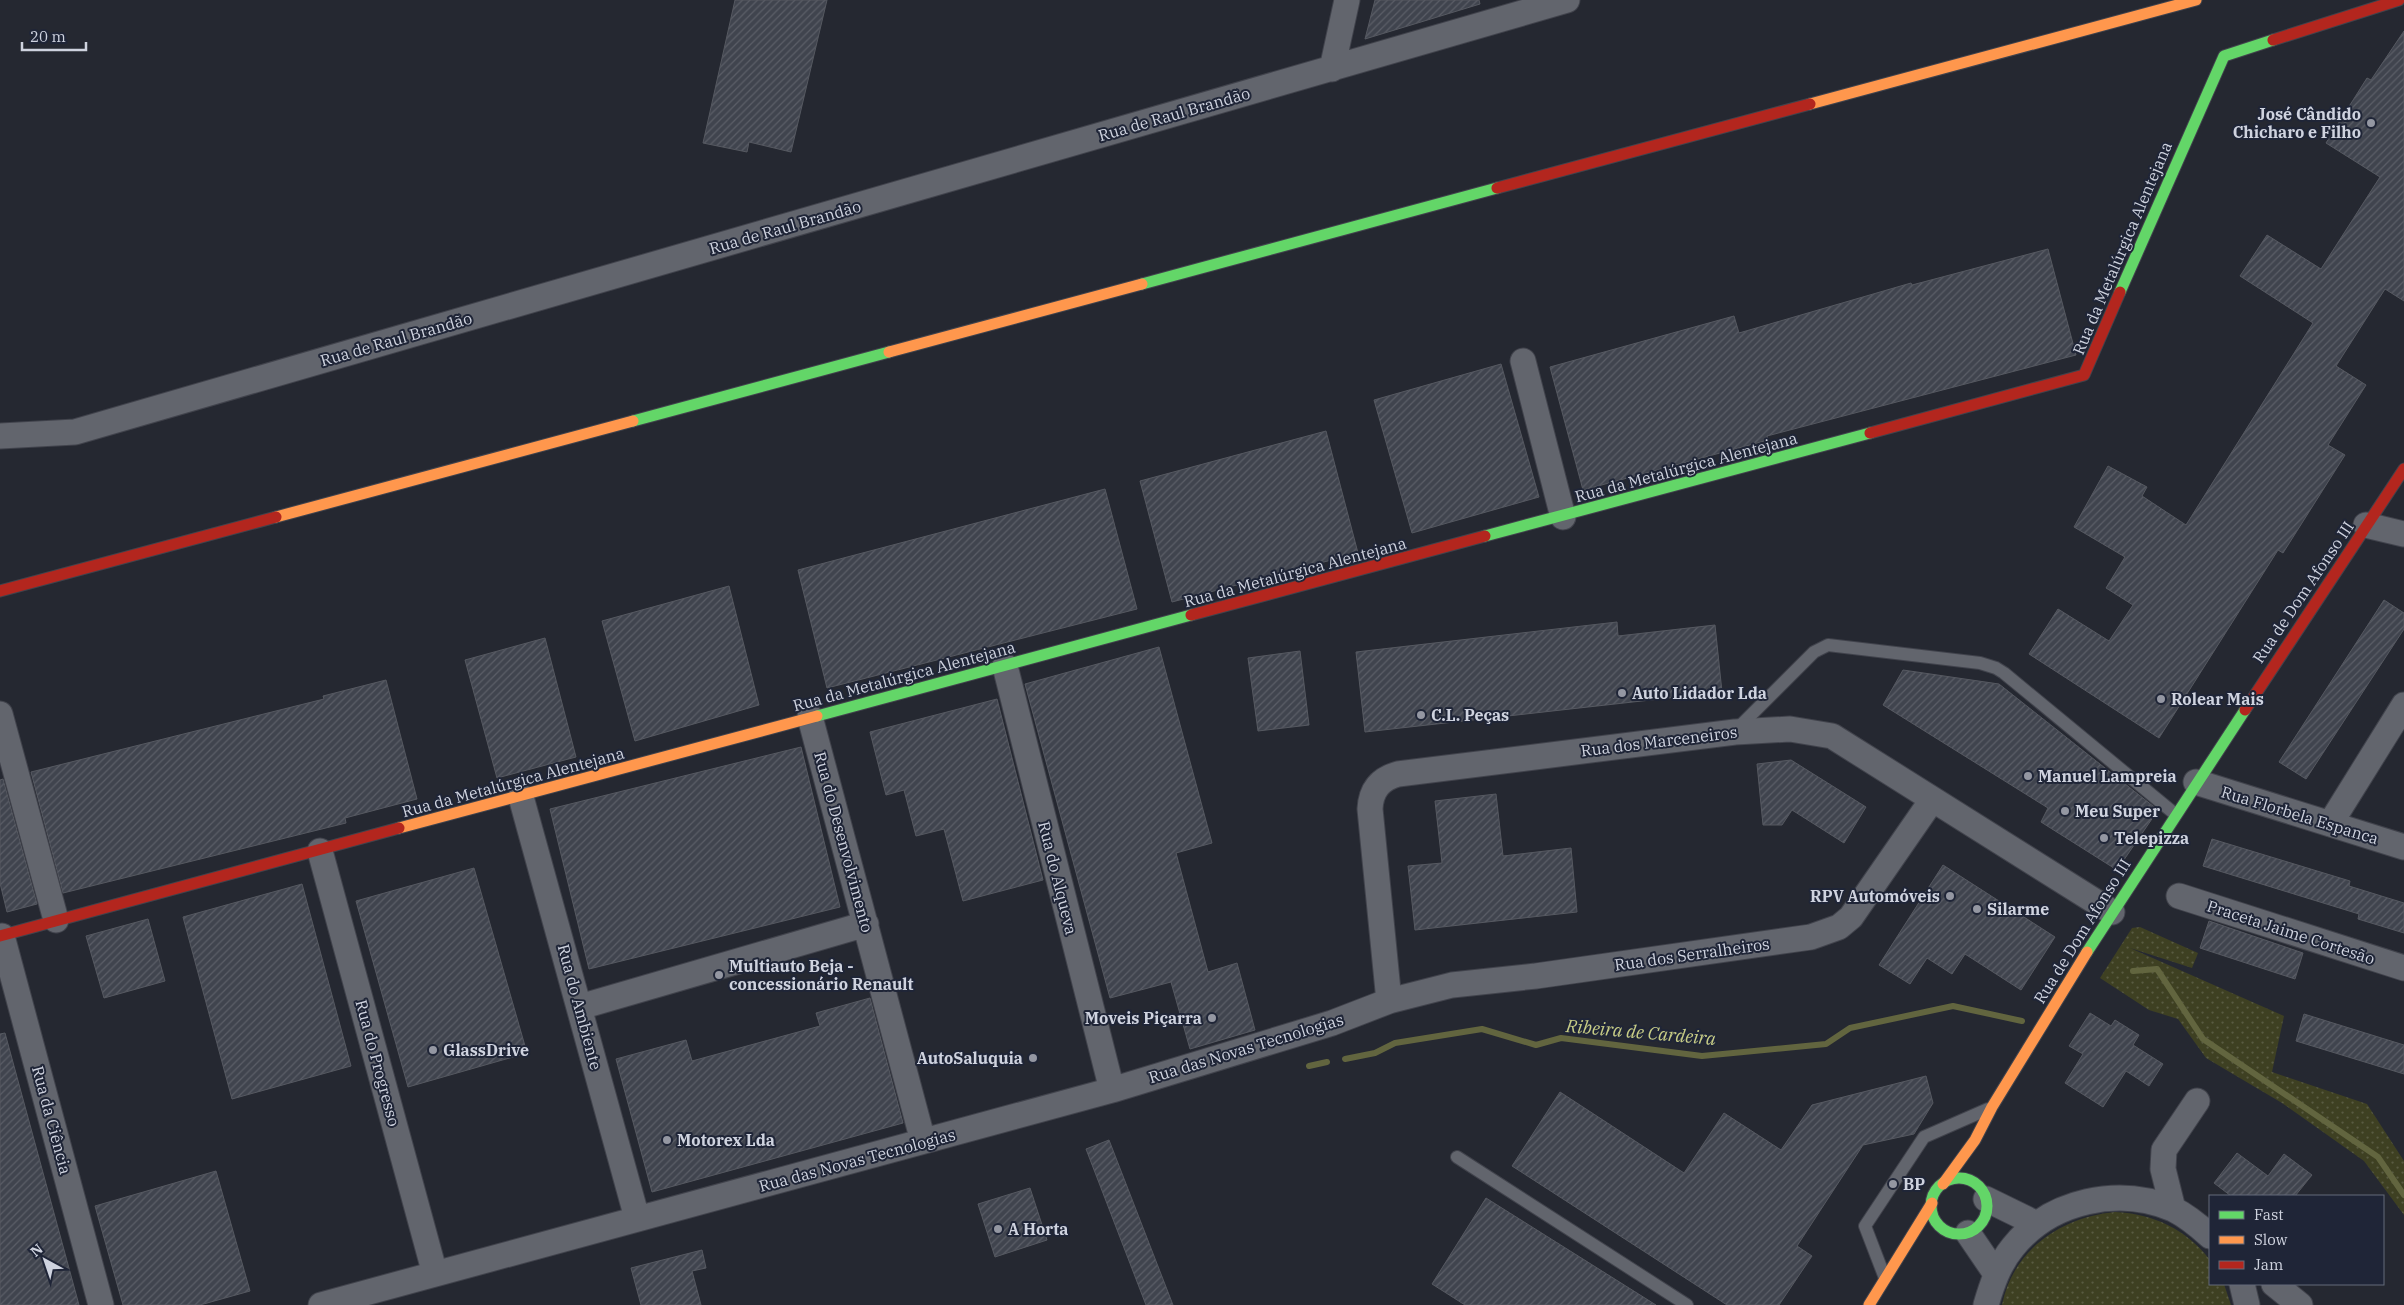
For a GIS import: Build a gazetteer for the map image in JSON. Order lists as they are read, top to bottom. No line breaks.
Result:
{"streets":{"main road":["Rua da Metalúrgica Alentejana","Rua de Dom Afonso III"],"street":["Rua de Raul Brandão","Rua dos Marceneiros","Rua Florbela Espanca","Rua do Desenvolvimento","Rua do Alqueva","Praceta Jaime Cortesão","Rua dos Serralheiros","Rua do Ambiente","Rua das Novas Tecnologias","Rua do Progresso","Rua da Ciência"]},"crossings":[["Rua da Metalúrgica Alentejana","Rua do Desenvolvimento"],["Rua da Metalúrgica Alentejana","Rua do Alqueva"],["Rua da Metalúrgica Alentejana","Rua do Ambiente"],["Rua da Metalúrgica Alentejana","Rua do Progresso"],["Rua da Metalúrgica Alentejana","Rua da Ciência"],["Rua de Dom Afonso III","Rua dos Marceneiros"],["Rua de Dom Afonso III","Rua Florbela Espanca"],["Rua dos Marceneiros","Rua dos Serralheiros"],["Rua dos Marceneiros","Rua das Novas Tecnologias"],["Rua do Desenvolvimento","Rua das Novas Tecnologias"],["Rua do Alqueva","Rua das Novas Tecnologias"],["Rua dos Serralheiros","Rua das Novas Tecnologias"],["Rua do Ambiente","Rua das Novas Tecnologias"],["Rua das Novas Tecnologias","Rua do Progresso"]],"water":["Ribeira de Cardeira"],"places":["José Cândido Chicharo e Filho","Auto Lidador Lda","Rolear Mais","C.L. Peças","Manuel Lampreia","Meu Super","Telepizza","RPV Automóveis","Silarme","Multiauto Beja - concessionário Renault","Moveis Piçarra","GlassDrive","AutoSaluquia","Motorex Lda","BP","A Horta"],"legend":["Fast","Slow","Jam"],"scale_bar":"20 m","north":"top left"}
